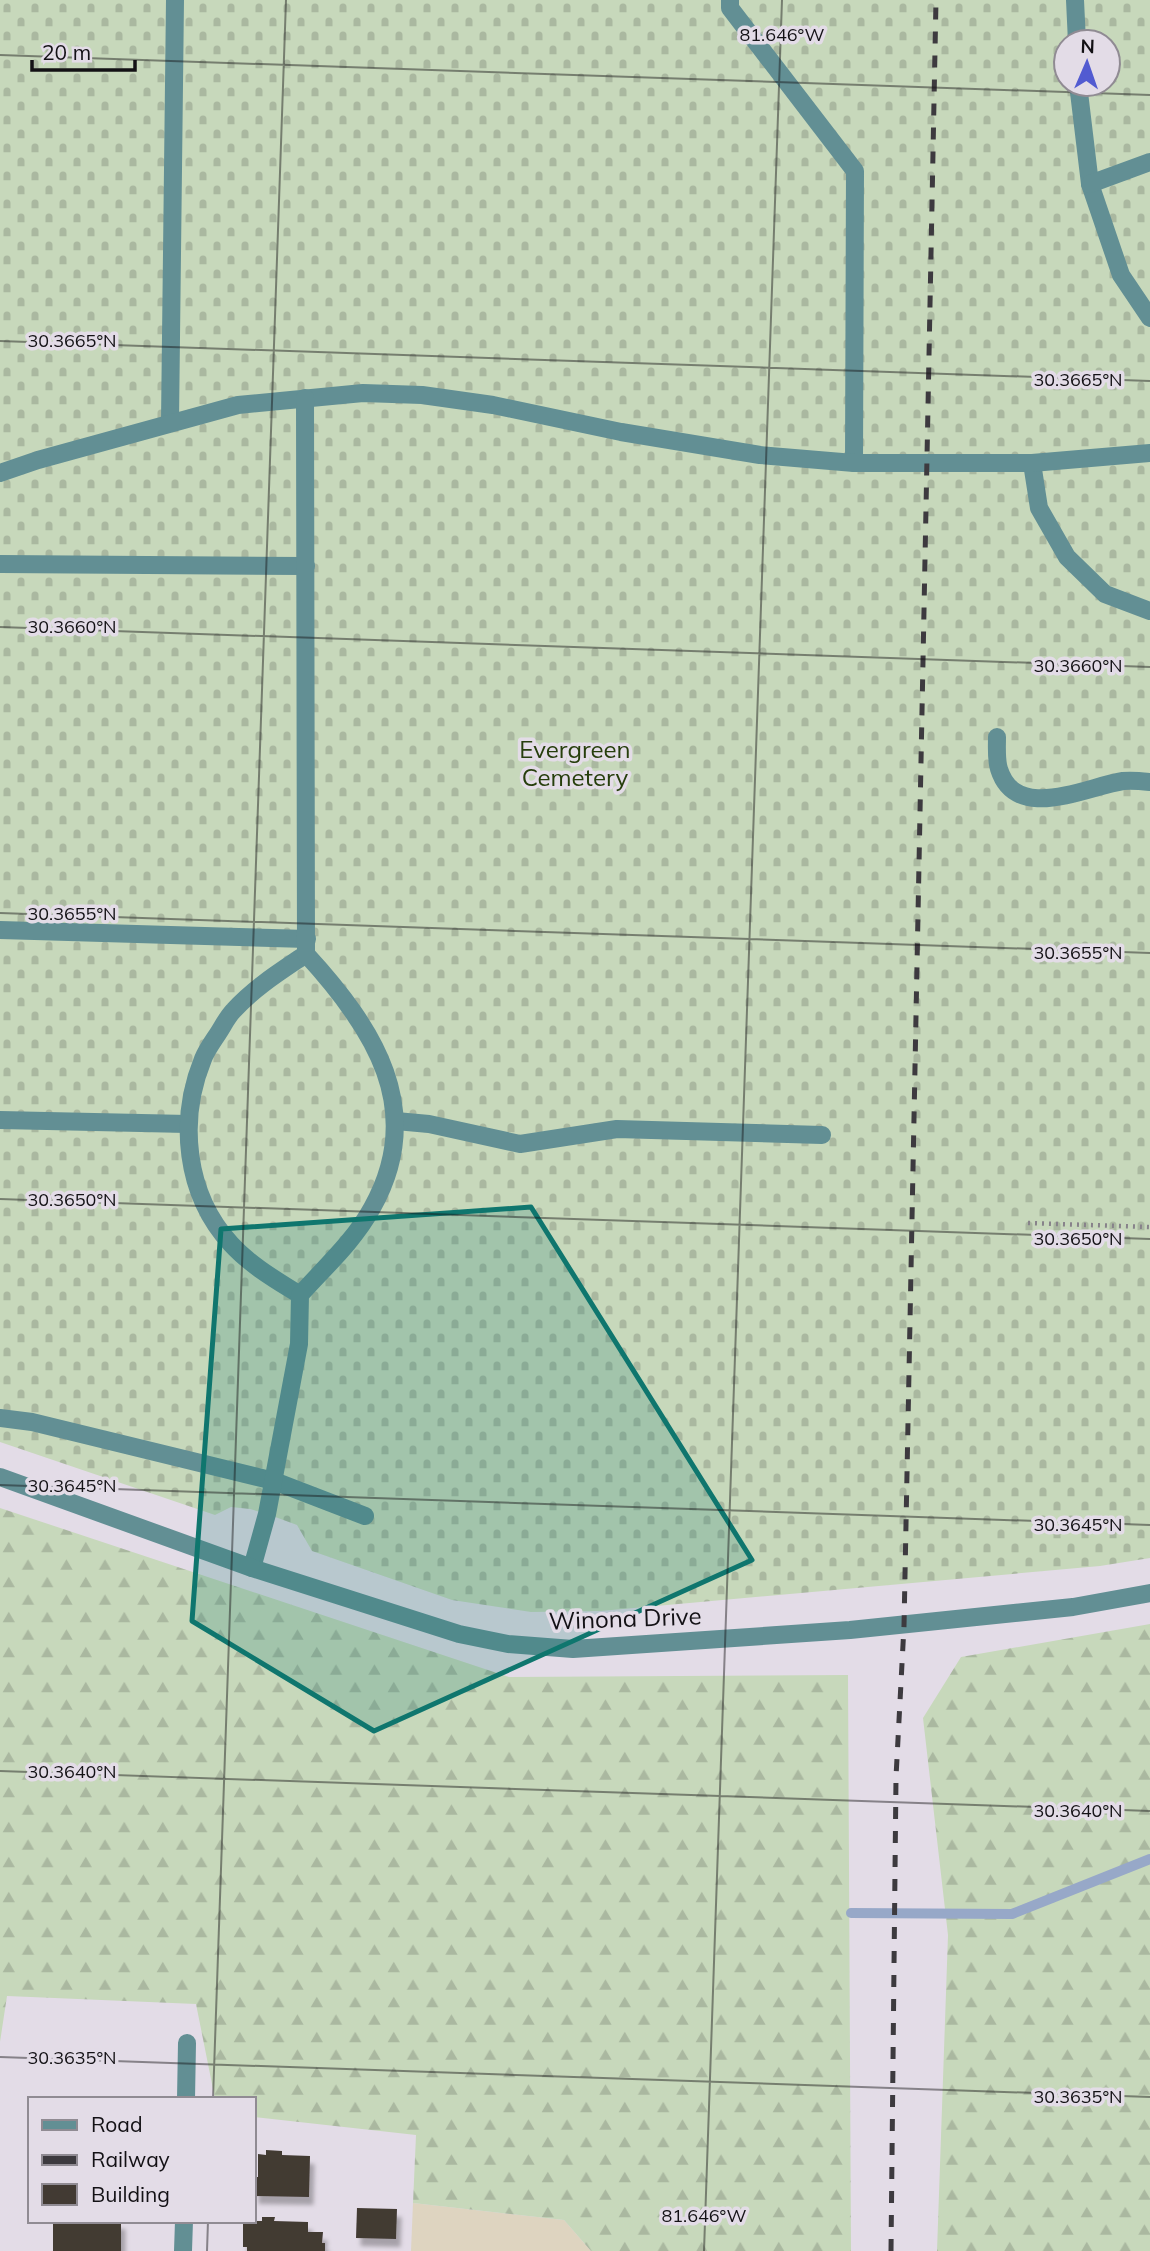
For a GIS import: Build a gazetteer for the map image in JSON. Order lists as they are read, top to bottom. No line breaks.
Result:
{"streets":{"street":["Winona Drive"]},"parks":["Evergreen Cemetery"],"legend":["Road","Railway","Building"],"scale_bar":"20 m","north":"top","coordinates":["81.646°W","30.3665°N","30.3660°N","30.3655°N","30.3650°N","30.3645°N","30.3640°N","30.3635°N"]}
